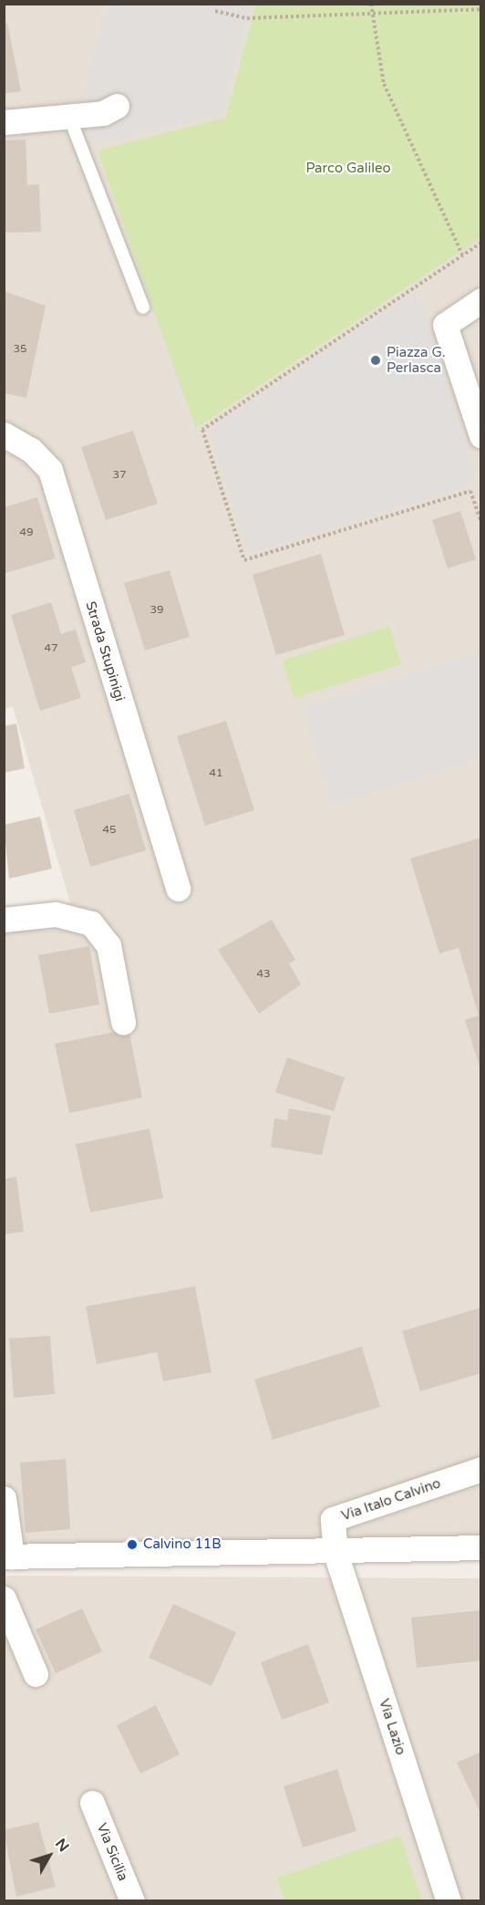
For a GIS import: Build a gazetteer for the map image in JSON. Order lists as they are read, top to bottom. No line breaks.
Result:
{"streets":{"street":["Strada Stupinigi","Via Italo Calvino","Via Lazio","Via Sicilia"]},"crossings":[["Via Italo Calvino","Via Lazio"]],"parks":["Parco Galileo"],"places":["Piazza G. Perlasca","Calvino 11B"],"house_numbers":["35","37","49","39","47","41","45","43"],"north":"top right"}
